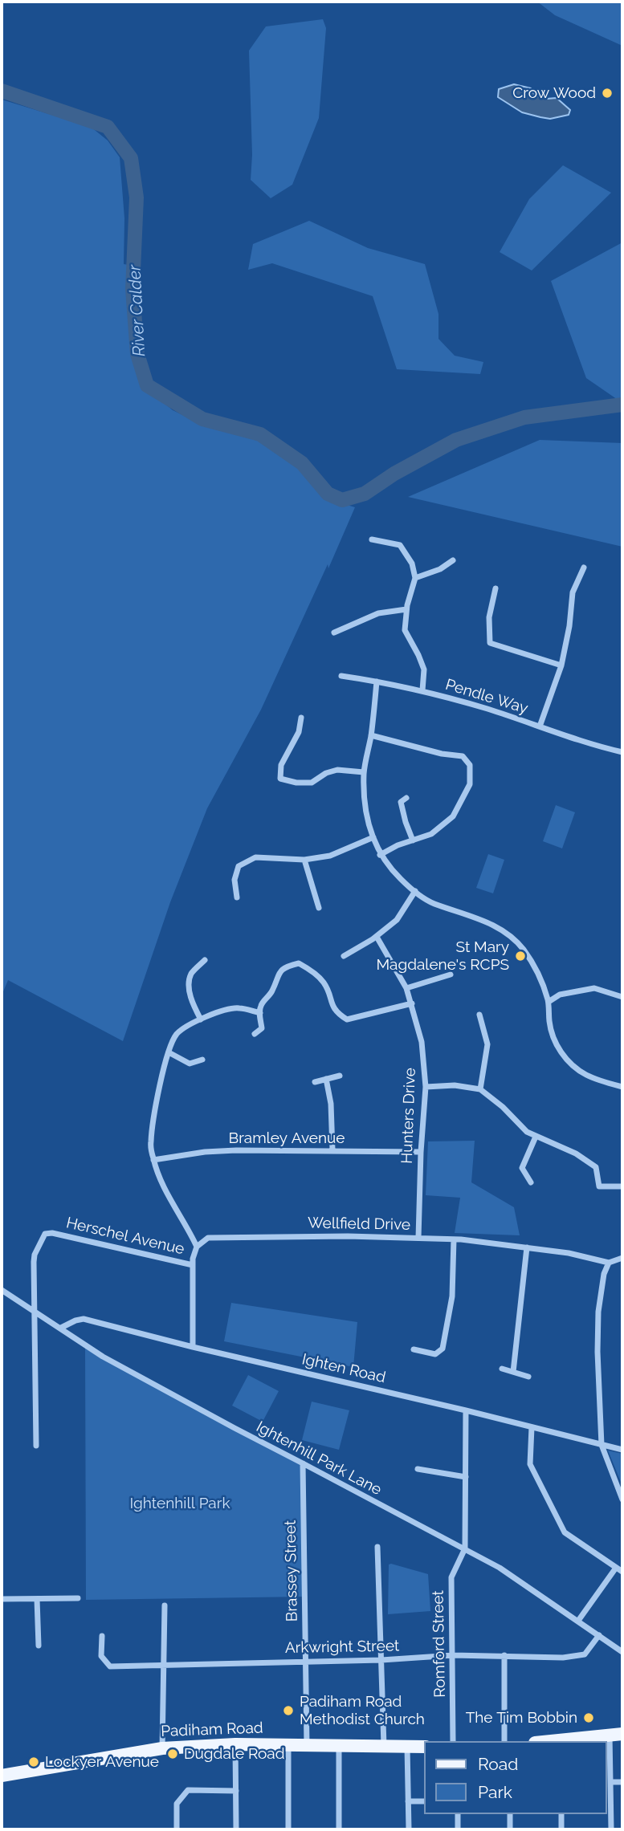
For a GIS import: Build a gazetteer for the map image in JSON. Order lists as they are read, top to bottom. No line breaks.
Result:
{"streets":{"main road":["Padiham Road"],"street":["Pendle Way","Hunters Drive","Bramley Avenue","Wellfield Drive","Herschel Avenue","Ighten Road","Ightenhill Park Lane","Brassey Street","Romford Street","Arkwright Street"]},"crossings":[["Hunters Drive","Bramley Avenue"],["Hunters Drive","Wellfield Drive"],["Herschel Avenue","Ightenhill Park Lane"],["Ighten Road","Ightenhill Park Lane"],["Ightenhill Park Lane","Brassey Street"],["Ightenhill Park Lane","Romford Street"],["Ightenhill Park Lane","Arkwright Street"],["Brassey Street","Arkwright Street"],["Brassey Street","Padiham Road"],["Romford Street","Arkwright Street"]],"water":["River Calder"],"parks":["Ightenhill Park"],"places":["Crow Wood","St Mary Magdalene's RCPS","Padiham Road Methodist Church","The Tim Bobbin","Dugdale Road","Lockyer Avenue"],"legend":["Road","Park"]}
